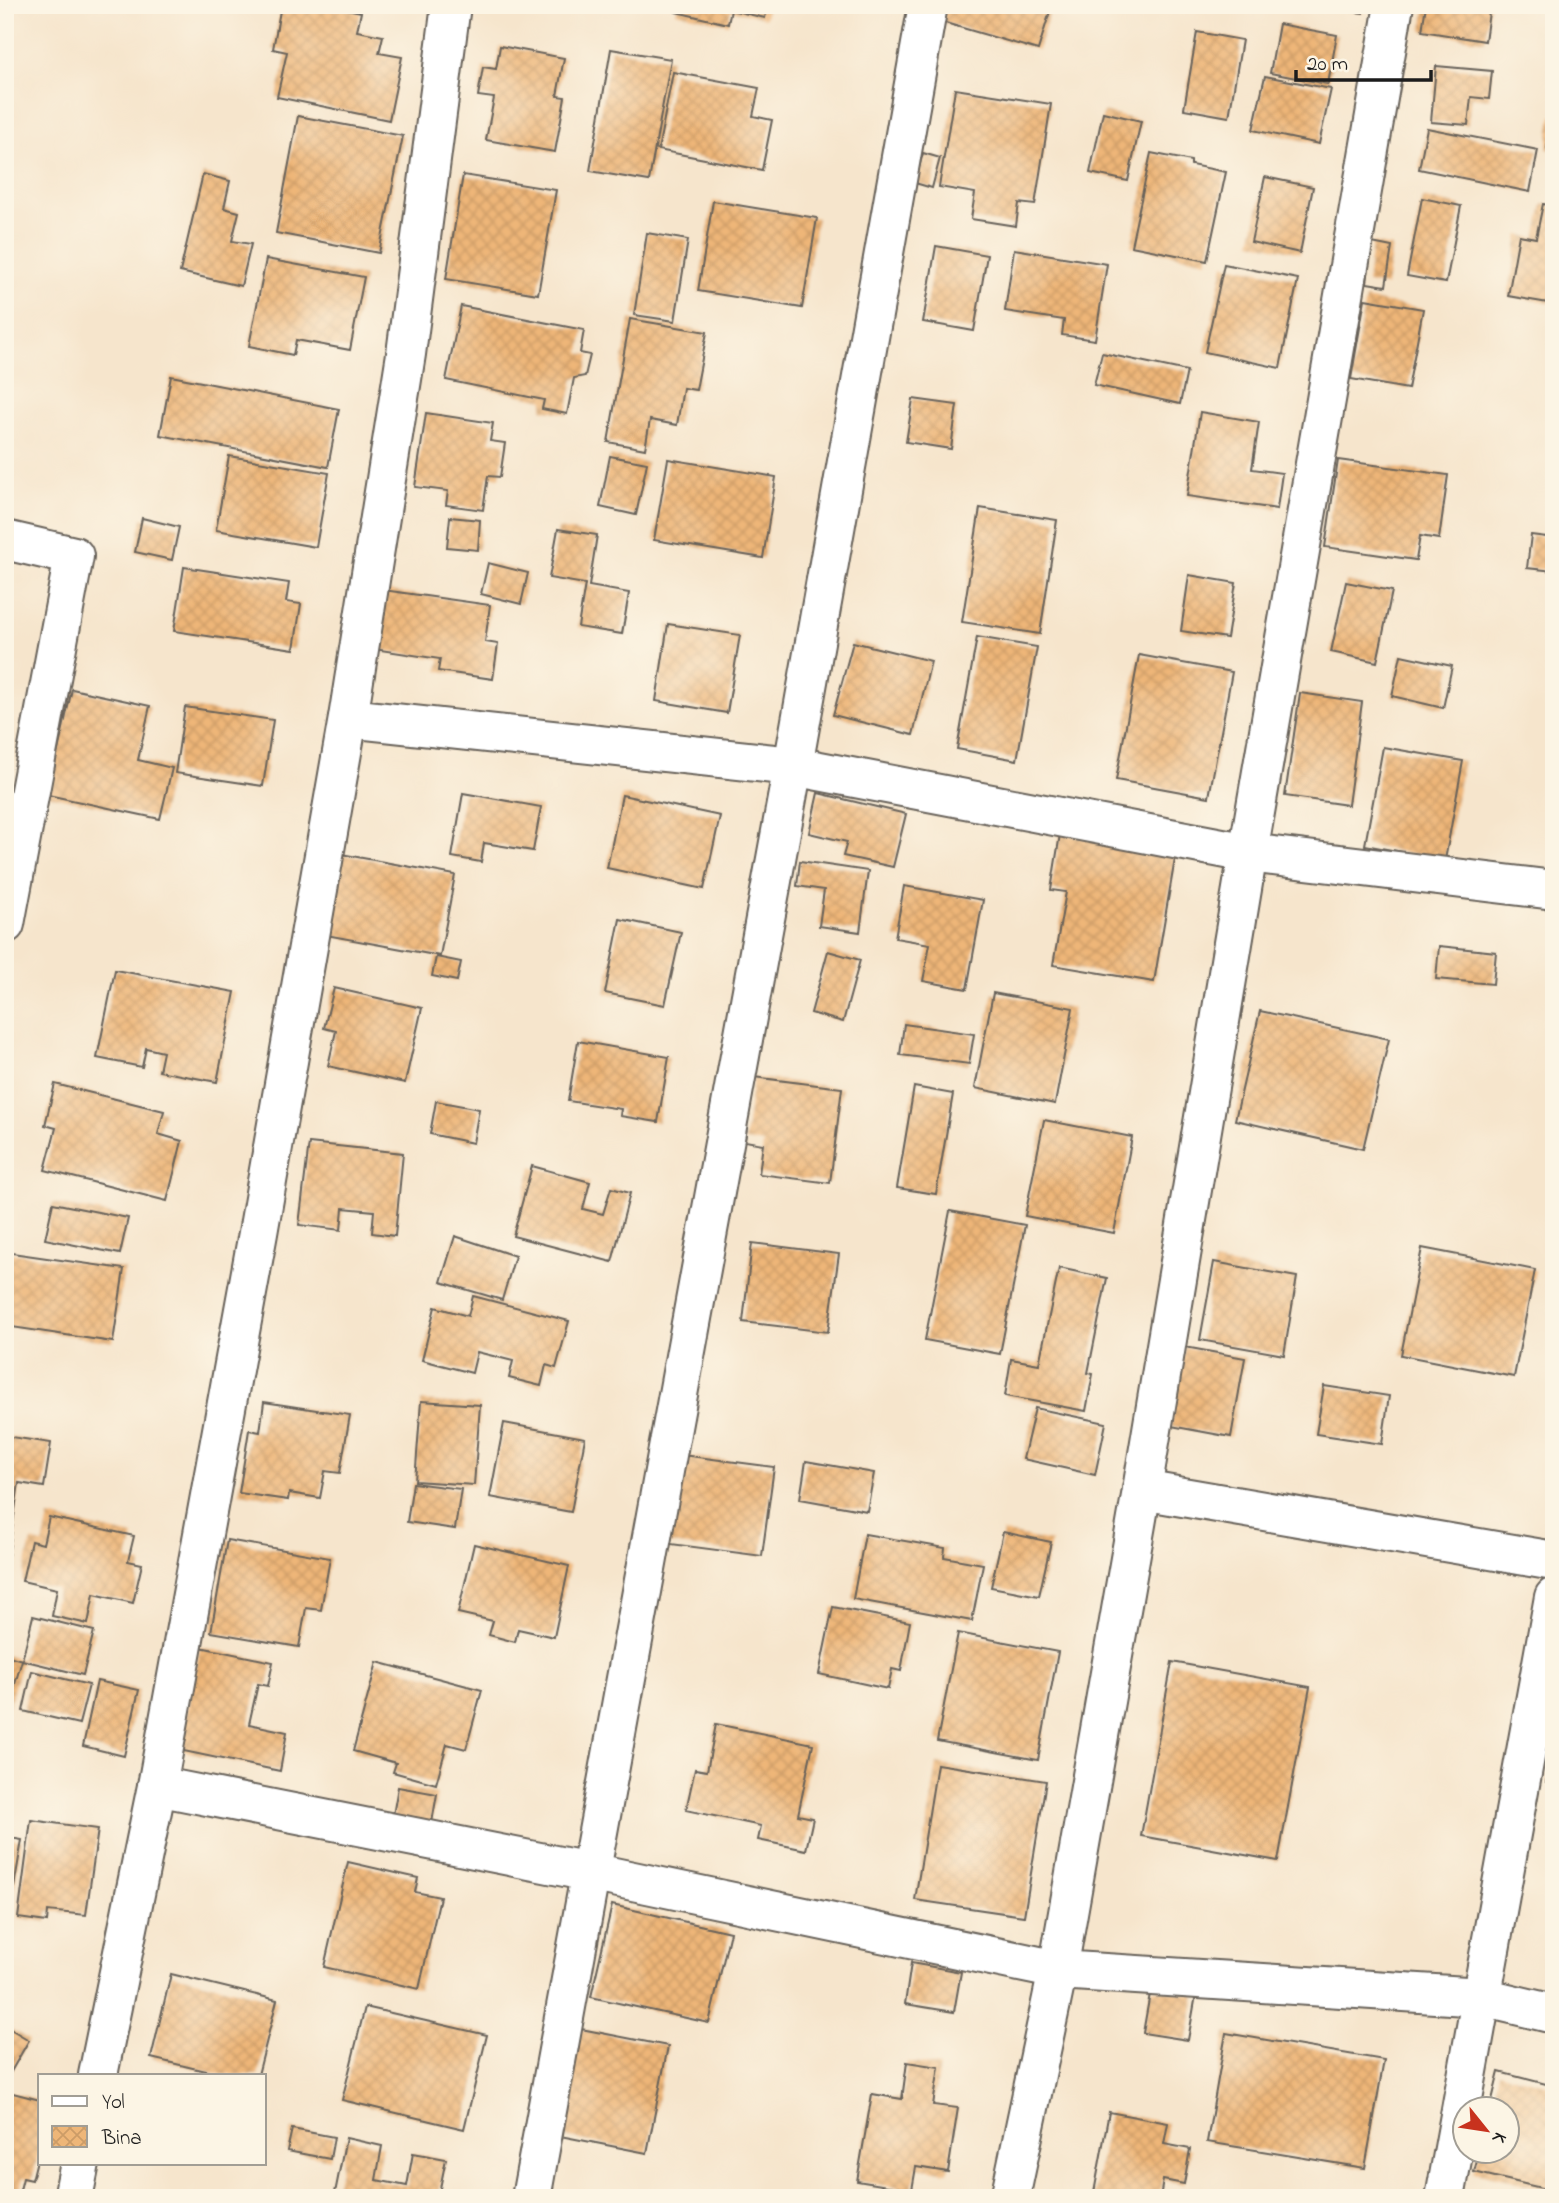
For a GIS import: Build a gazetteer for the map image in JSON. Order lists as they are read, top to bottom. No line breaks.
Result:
{"legend":["Yol","Bina"],"scale_bar":"20 m","north":"bottom right"}
